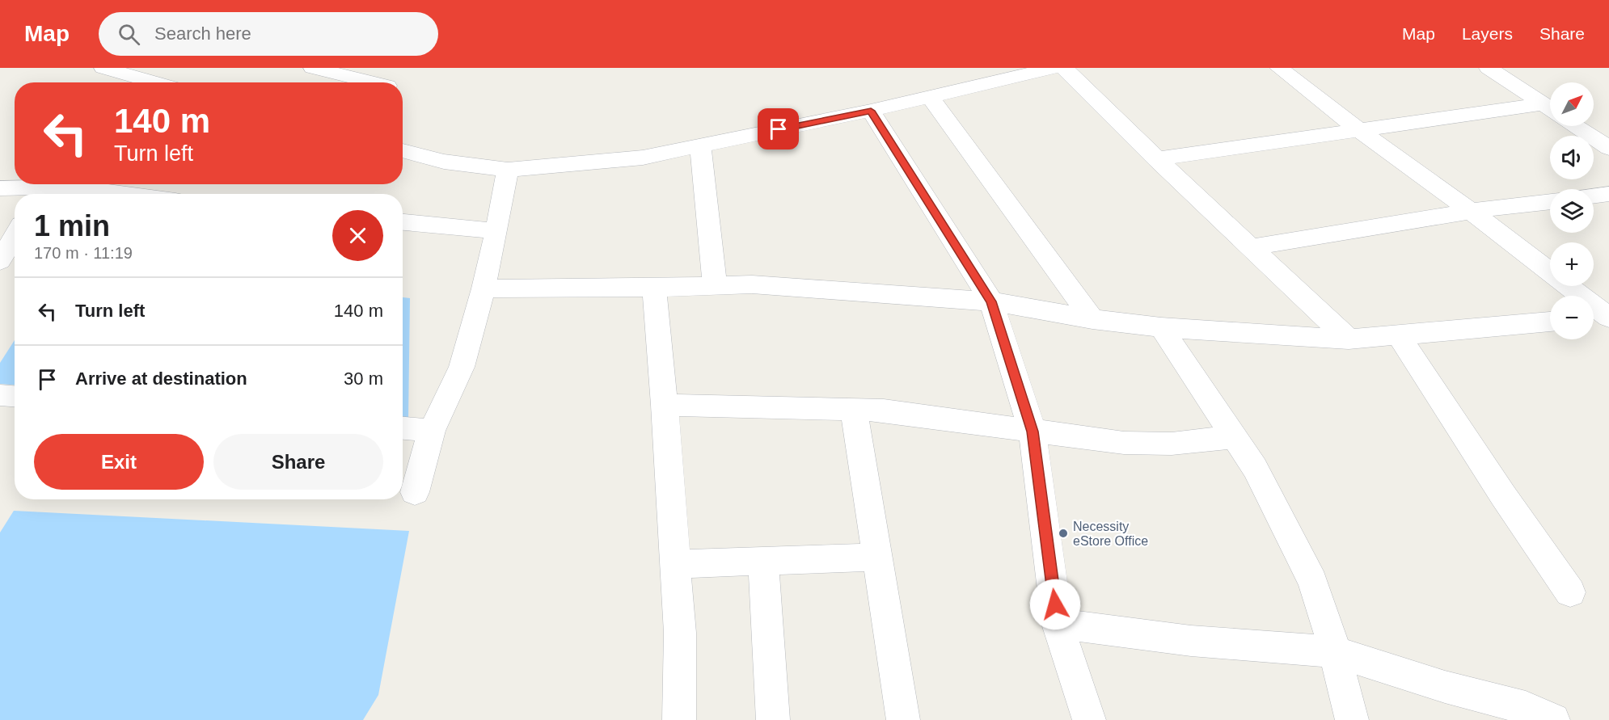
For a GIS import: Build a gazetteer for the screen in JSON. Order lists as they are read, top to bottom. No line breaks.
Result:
{"places":["Necessity eStore Office"],"north":"top right","page":{"header":"Map","search":"Search here","nav":["Map","Layers","Share"],"map_buttons":["+","−"],"turn":["140 m","Turn left"],"heading":["1 min","170 m · 11:19"],"list":[{"name":"Turn left","value":"140 m"},{"name":"Arrive at destination","value":"30 m"}],"buttons":["Exit","Share"]}}
